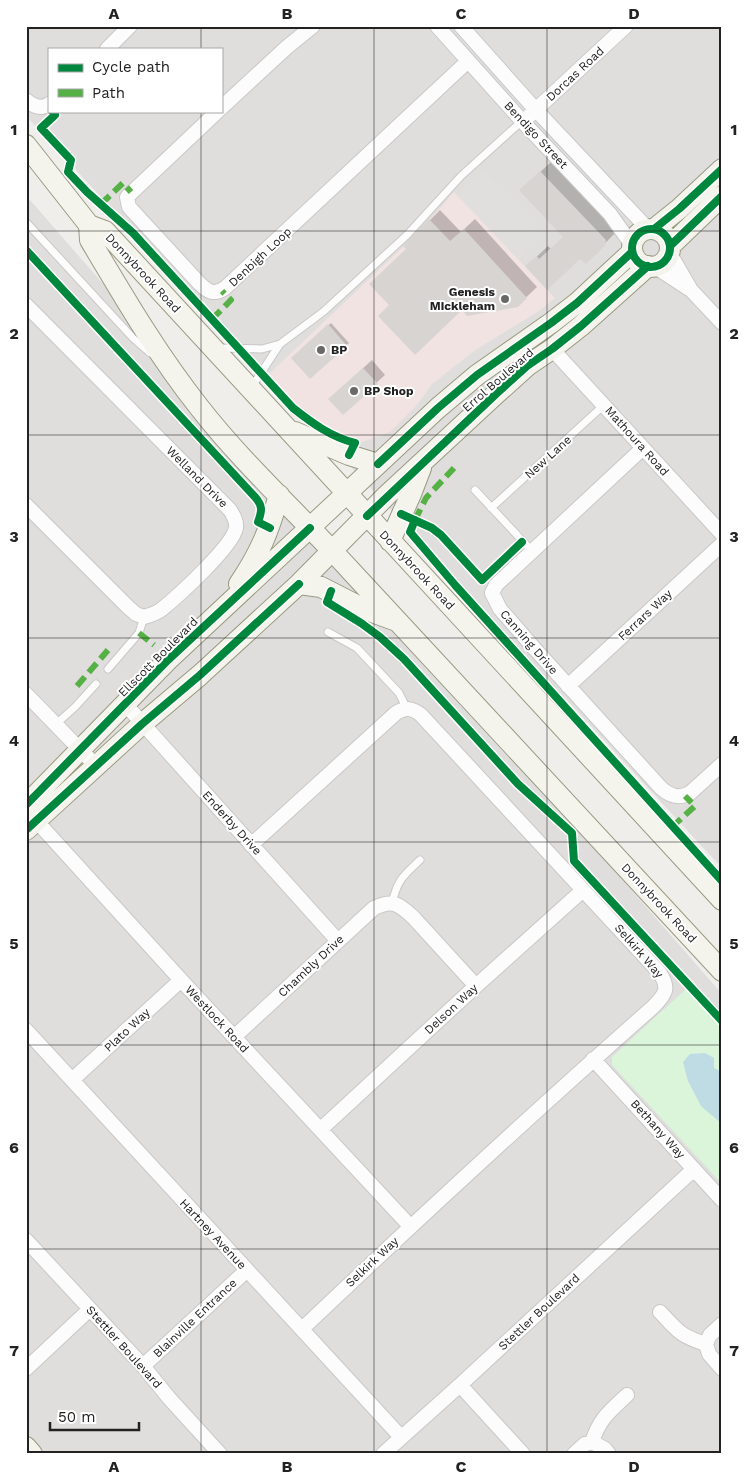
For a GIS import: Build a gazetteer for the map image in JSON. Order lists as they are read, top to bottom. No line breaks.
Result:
{"streets":{"main road":["Donnybrook Road","Errol Boulevard","Ellscott Boulevard"],"street":["Dorcas Road","Bendigo Street","Denbigh Loop","Mathoura Road","Welland Drive","Ferrars Way","Canning Drive","Enderby Drive","Selkirk Way","Chambly Drive","Delson Way","Westlock Road","Plato Way","Bethany Way","Hartney Avenue","Stettler Boulevard","Blainville Entrance"],"lane":["New Lane"]},"crossings":[["Dorcas Road","Bendigo Street"],["Bendigo Street","Denbigh Loop"],["Bendigo Street","Errol Boulevard"],["Donnybrook Road","Errol Boulevard"],["Donnybrook Road","Ellscott Boulevard"],["Errol Boulevard","Mathoura Road"],["Errol Boulevard","Ellscott Boulevard"],["Mathoura Road","New Lane"],["Mathoura Road","Canning Drive"],["Ferrars Way","Canning Drive"],["Ellscott Boulevard","Enderby Drive"],["Ellscott Boulevard","Westlock Road"],["Enderby Drive","Chambly Drive"],["Selkirk Way","Delson Way"],["Selkirk Way","Westlock Road"],["Selkirk Way","Bethany Way"],["Selkirk Way","Hartney Avenue"],["Chambly Drive","Westlock Road"],["Delson Way","Westlock Road"],["Westlock Road","Plato Way"],["Plato Way","Hartney Avenue"],["Bethany Way","Stettler Boulevard"],["Hartney Avenue","Stettler Boulevard"],["Hartney Avenue","Blainville Entrance"],["Stettler Boulevard","Blainville Entrance"]],"places":["Genesis Mickleham","BP","BP Shop"],"legend":["Cycle path","Path"],"scale_bar":"50 m","grid":{"columns":["A","B","C","D"],"rows":["1","2","3","4","5","6","7"]}}
